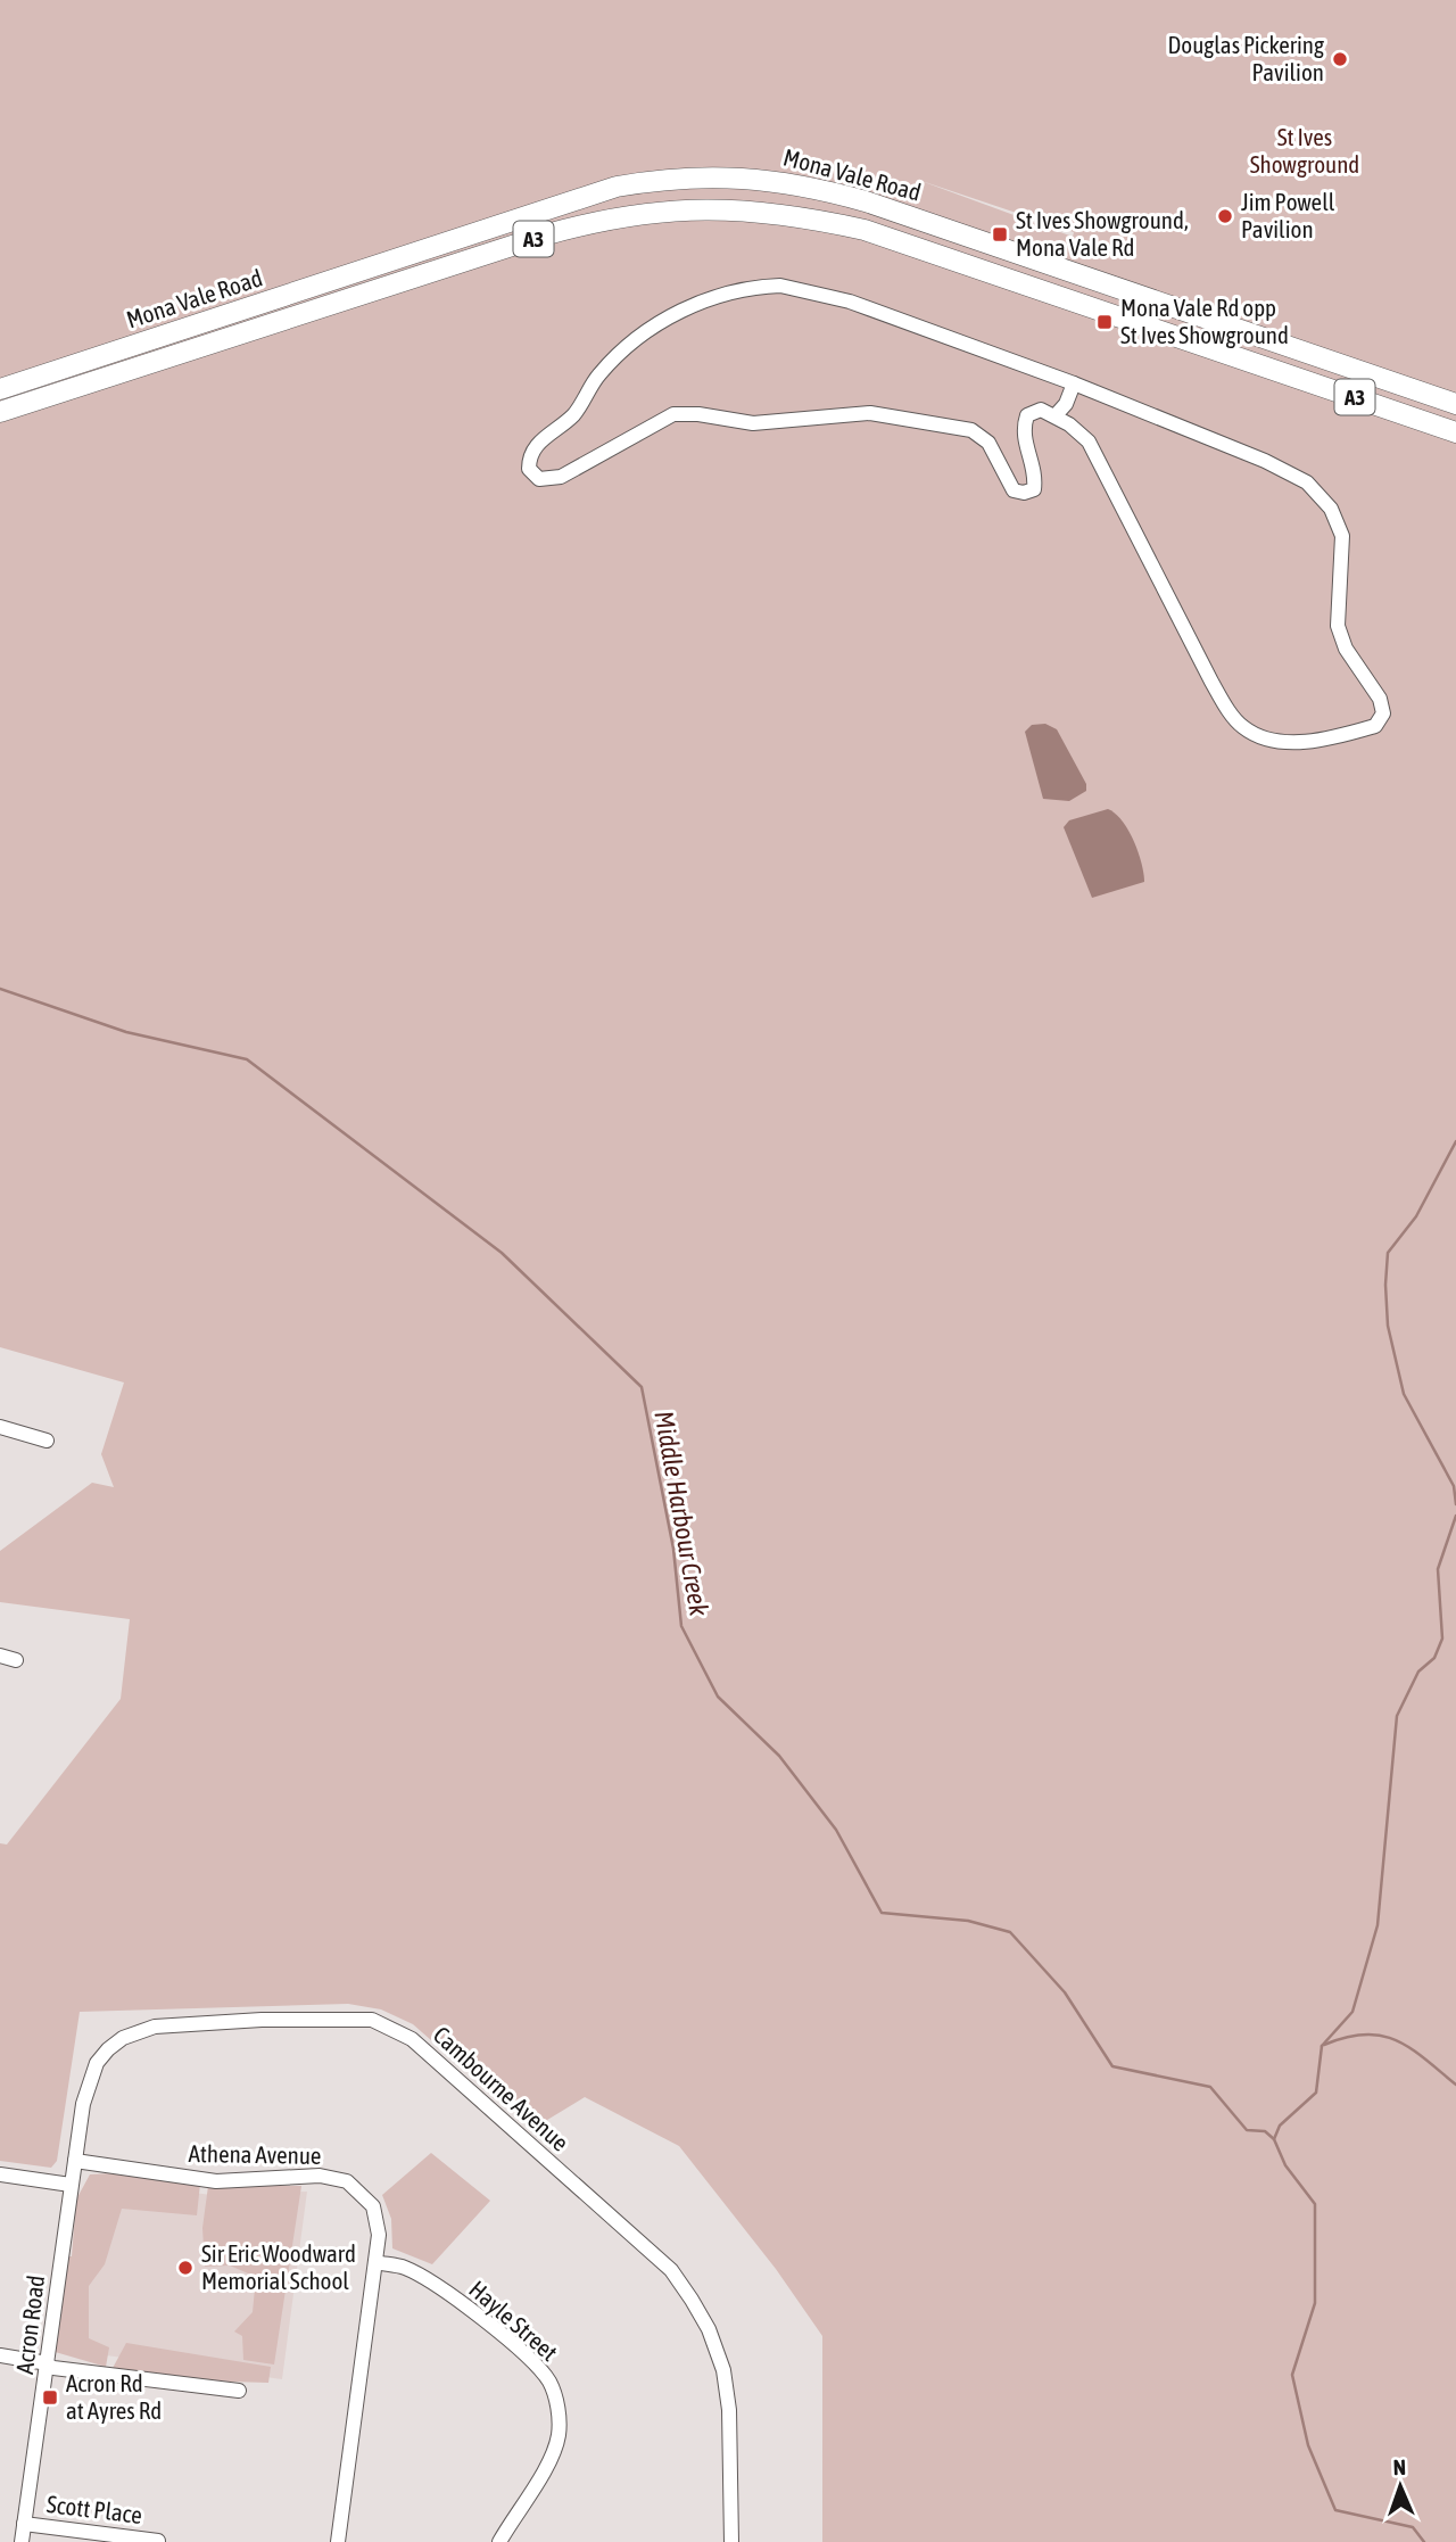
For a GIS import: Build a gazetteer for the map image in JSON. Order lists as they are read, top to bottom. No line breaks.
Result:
{"streets":{"highway":["Mona Vale Road","A3"],"street":["Cambourne Avenue","Athena Avenue","Hayle Street","Acron Road","Scott Place"]},"crossings":[["Cambourne Avenue","Athena Avenue"],["Cambourne Avenue","Acron Road"],["Athena Avenue","Hayle Street"],["Athena Avenue","Acron Road"],["Acron Road","Scott Place"]],"water":["Middle Harbour Creek"],"parks":["St Ives Showground"],"places":{"other":["Douglas Pickering Pavilion","Jim Powell Pavilion","Sir Eric Woodward Memorial School"],"transit":["St Ives Showground, Mona Vale Rd","Mona Vale Rd opp St Ives Showground","Acron Rd at Ayres Rd"]},"north":"top"}
